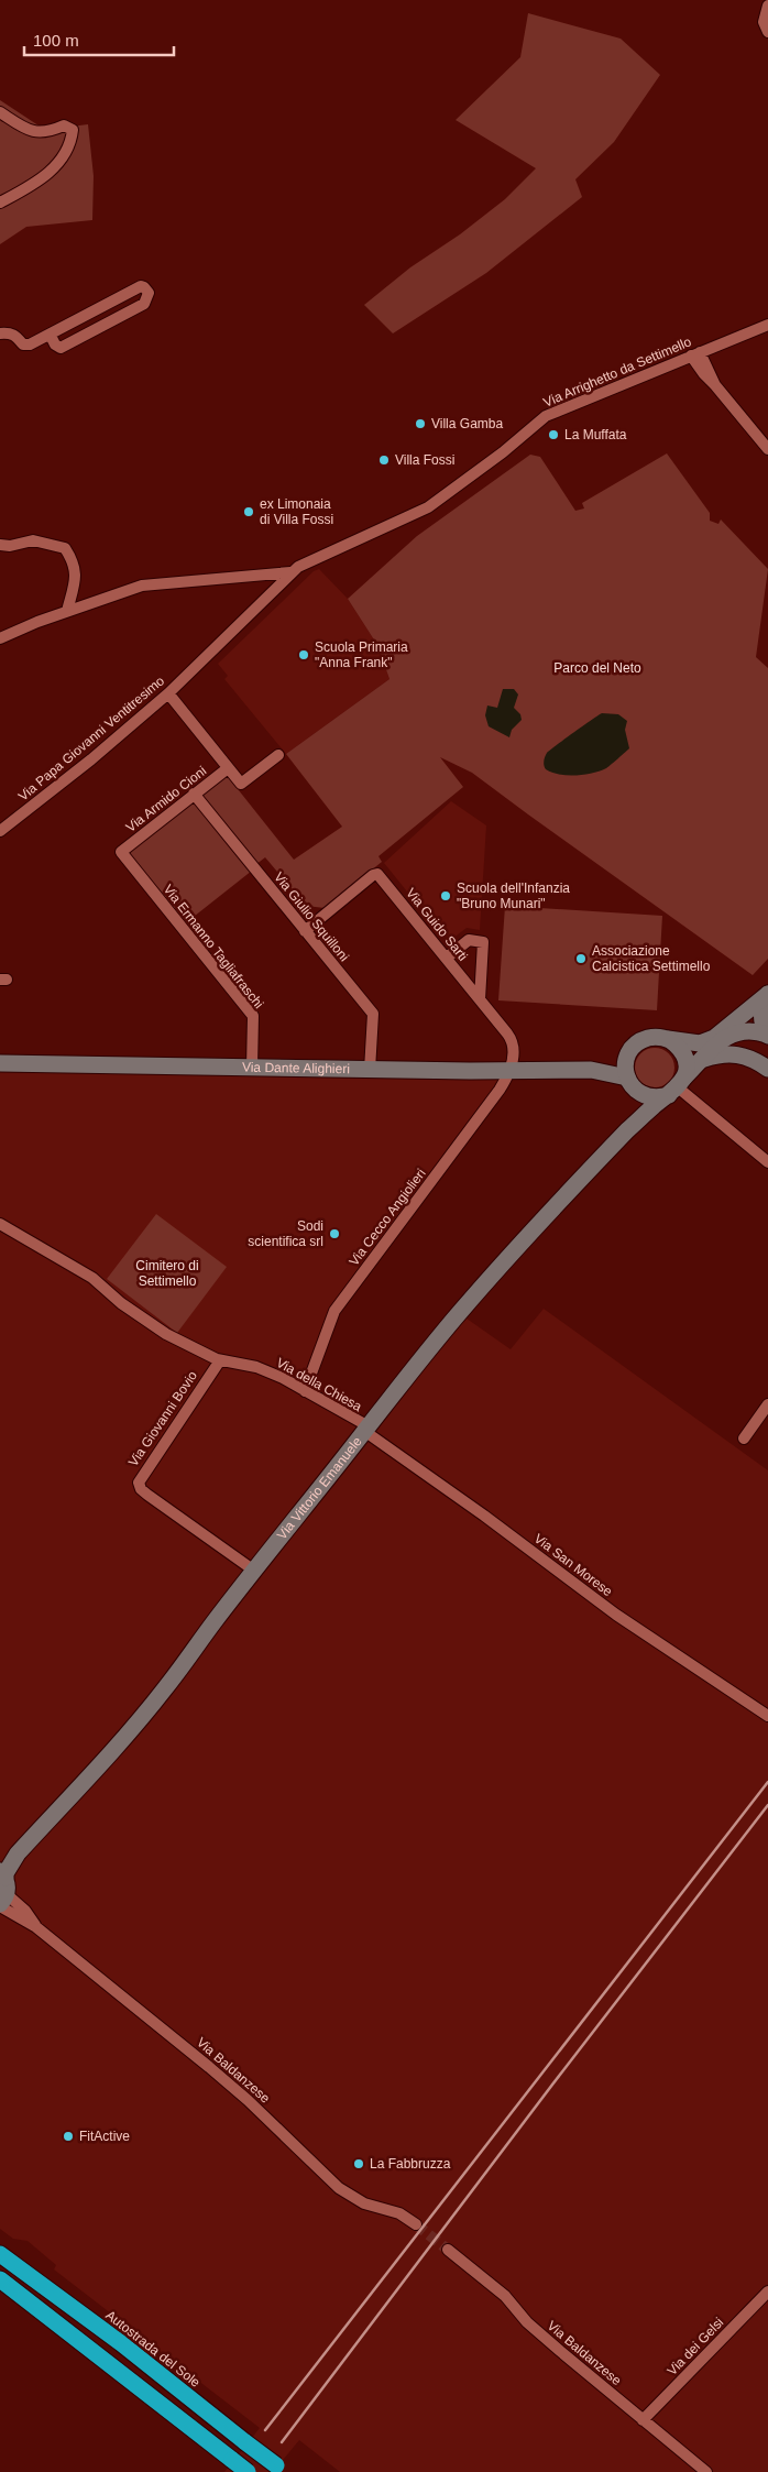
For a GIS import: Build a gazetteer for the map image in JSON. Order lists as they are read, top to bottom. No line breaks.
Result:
{"streets":{"highway":["Autostrada del Sole"],"main road":["Via Dante Alighieri","Via Vittorio Emanuele"],"street":["Via Arrighetto da Settimello","Via Papa Giovanni Ventitresimo","Via Armido Cioni","Via Giulio Squilloni","Via Guido Sarti","Via Ermanno Tagliafraschi","Via Cecco Angiolieri","Via della Chiesa","Via Giovanni Bovio","Via San Morese","Via Baldanzese","Via dei Gelsi"]},"crossings":[["Via Arrighetto da Settimello","Via Papa Giovanni Ventitresimo"],["Via Armido Cioni","Via Giulio Squilloni"],["Via Armido Cioni","Via Ermanno Tagliafraschi"],["Via Giulio Squilloni","Via Guido Sarti"],["Via Giulio Squilloni","Via Dante Alighieri"],["Via Guido Sarti","Via Dante Alighieri"],["Via Guido Sarti","Via Cecco Angiolieri"],["Via Ermanno Tagliafraschi","Via Dante Alighieri"],["Via Dante Alighieri","Via Cecco Angiolieri"],["Via Dante Alighieri","Via Vittorio Emanuele"],["Via Cecco Angiolieri","Via della Chiesa"],["Via della Chiesa","Via Giovanni Bovio"],["Via della Chiesa","Via Vittorio Emanuele"],["Via della Chiesa","Via San Morese"],["Via Giovanni Bovio","Via Vittorio Emanuele"],["Via Vittorio Emanuele","Via San Morese"],["Via Vittorio Emanuele","Via Baldanzese"],["Via Baldanzese","Via dei Gelsi"]],"parks":["Parco del Neto","Cimitero di Settimello"],"places":["Villa Gamba","La Muffata","Villa Fossi","ex Limonaia di Villa Fossi","Scuola Primaria \"Anna Frank\"","Scuola dell'Infanzia \"Bruno Munari\"","Associazione Calcistica Settimello","Sodi scientifica srl","FitActive","La Fabbruzza"],"scale_bar":"100 m"}
